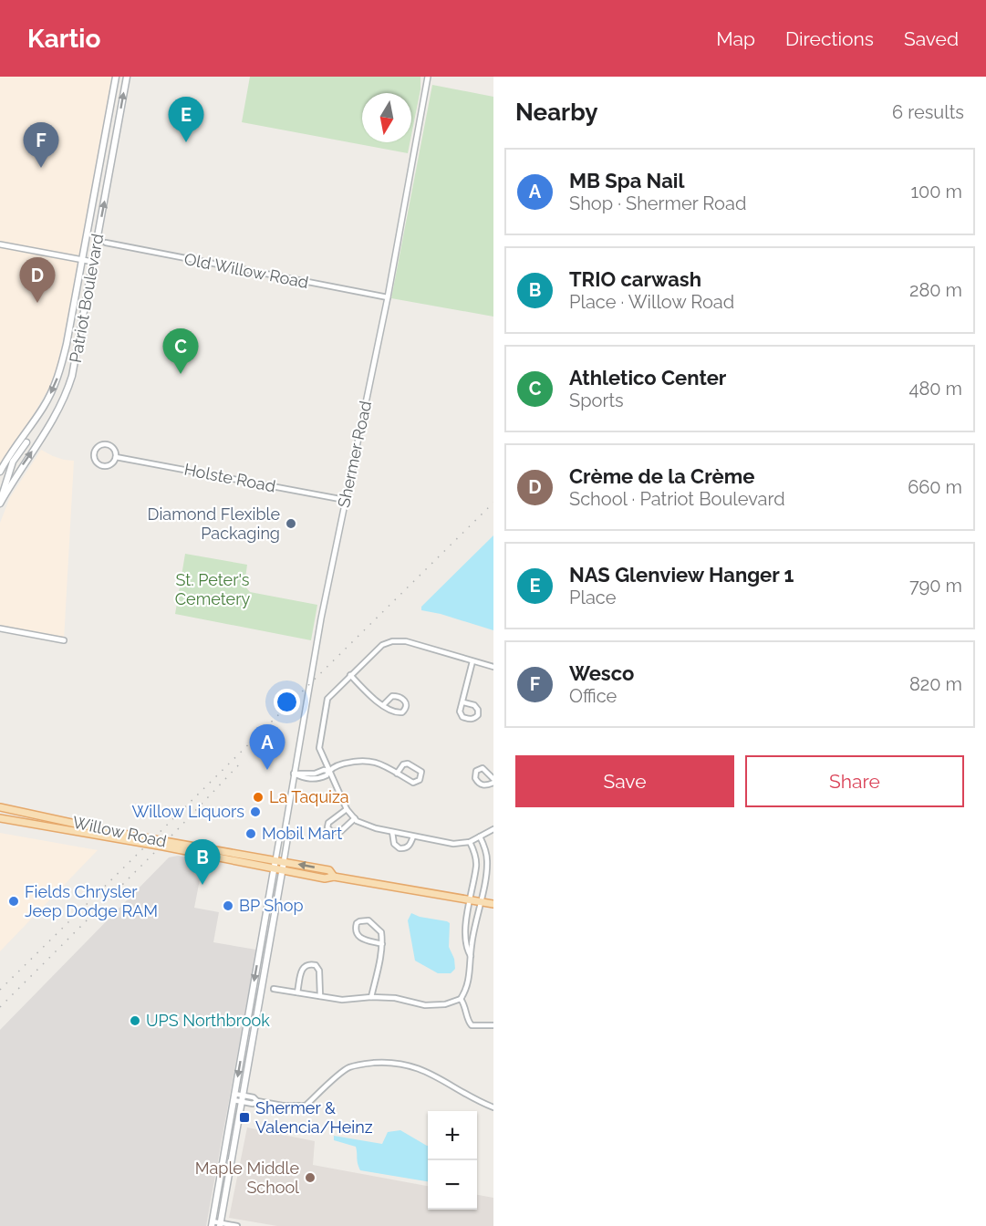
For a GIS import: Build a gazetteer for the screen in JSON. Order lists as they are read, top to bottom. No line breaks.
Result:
{"streets":{"main road":["Patriot Boulevard","Shermer Road","Willow Road"],"street":["Old Willow Road","Holste Road"]},"crossings":[["Old Willow Road","Shermer Road"],["Shermer Road","Holste Road"],["Shermer Road","Willow Road"]],"parks":["St. Peter's Cemetery"],"places":{"other":["Diamond Flexible Packaging","La Taquiza","Willow Liquors","Mobil Mart","Fields Chrysler Jeep Dodge RAM","BP Shop","UPS Northbrook","Maple Middle School"],"transit":["Shermer & Valencia/Heinz"]},"north":"bottom","page":{"header":"Kartio","nav":["Map","Directions","Saved"],"heading":["Nearby","6 results"],"pins":["E","F","D","C","A","B"],"list":[{"mark":"A","name":"MB Spa Nail","note":"Shop · Shermer Road","value":"100 m"},{"mark":"B","name":"TRIO carwash","note":"Place · Willow Road","value":"280 m"},{"mark":"C","name":"Athletico Center","note":"Sports","value":"480 m"},{"mark":"D","name":"Crème de la Crème","note":"School · Patriot Boulevard","value":"660 m"},{"mark":"E","name":"NAS Glenview Hanger 1","note":"Place","value":"790 m"},{"mark":"F","name":"Wesco","note":"Office","value":"820 m"}],"buttons":["Save","Share"],"map_buttons":["+","−"]}}
